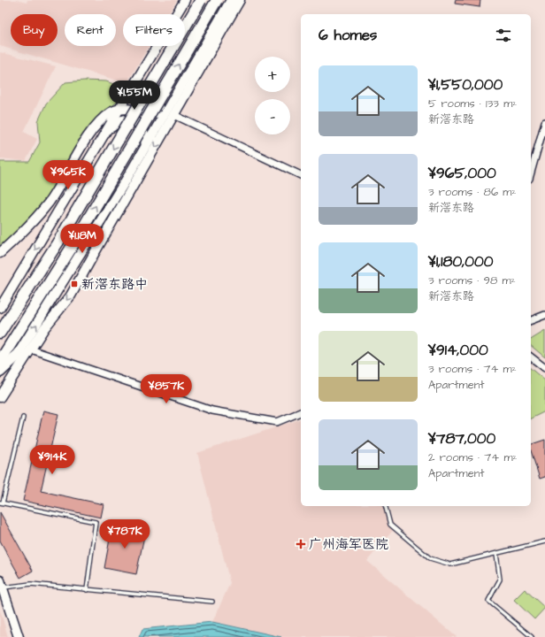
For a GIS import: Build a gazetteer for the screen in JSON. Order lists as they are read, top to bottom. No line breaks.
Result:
{"places":{"transit":["新滘东路中"],"health":["广州海军医院"]},"page":{"chip":["Buy","Rent","Filters"],"heading":"6 homes","map_buttons":["+","−"],"list":[{"name":"¥1,550,000","note":"5 rooms · 133 m² · 新滘东路"},{"name":"¥965,000","note":"3 rooms · 86 m² · 新滘东路"},{"name":"¥1,180,000","note":"3 rooms · 98 m² · 新滘东路"},{"name":"¥914,000","note":"3 rooms · 74 m² · Apartment"},{"name":"¥787,000","note":"2 rooms · 74 m² · Apartment"}],"price":["¥1.55M","¥965K","¥1.18M","¥857K","¥914K","¥787K"]}}
